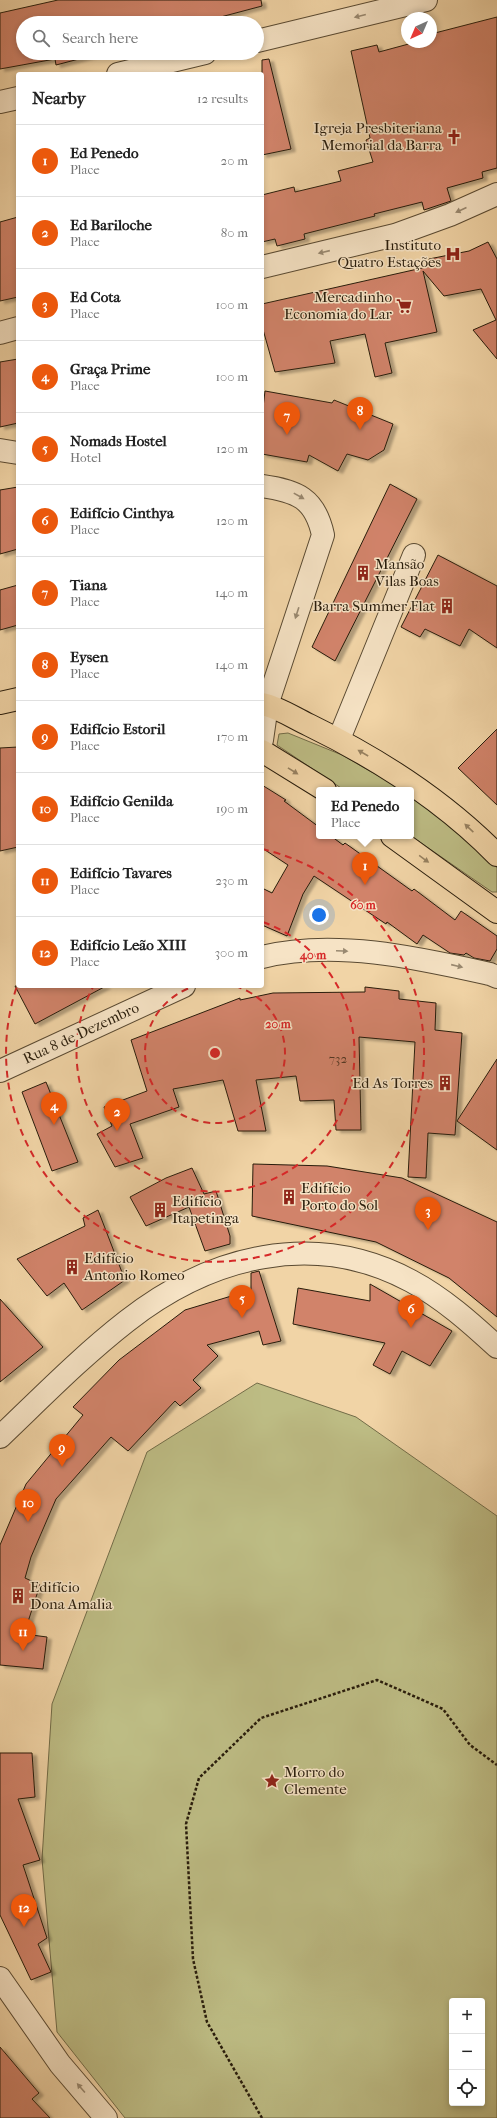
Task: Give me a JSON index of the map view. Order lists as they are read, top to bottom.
{
  "streets": {
    "street": ["Rua 8 de Dezembro"]
  },
  "places": {
    "church": ["Igreja Presbiteriana Memorial da Barra"],
    "hospital": ["Instituto Quatro Estações"],
    "supermarket": ["Mercadinho Economia do Lar"],
    "building": [
      "Mansão Vilas Boas",
      "Barra Summer Flat",
      "Ed As Torres",
      "Edifício Porto do Sol",
      "Edifício Itapetinga",
      "Edifício Antonio Romeo",
      "Edifício Dona Amalia"
    ],
    "place": ["Morro do Clemente"]
  },
  "house_numbers": ["732"],
  "north": "bottom left",
  "page": {
    "search": "Search here",
    "heading": ["Nearby", "12 results"],
    "list": [
      {
        "mark": "1",
        "name": "Ed Penedo",
        "note": "Place",
        "value": "20 m"
      },
      {
        "mark": "2",
        "name": "Ed Bariloche",
        "note": "Place",
        "value": "80 m"
      },
      {
        "mark": "3",
        "name": "Ed Cota",
        "note": "Place",
        "value": "100 m"
      },
      {
        "mark": "4",
        "name": "Graça Prime",
        "note": "Place",
        "value": "100 m"
      },
      {
        "mark": "5",
        "name": "Nomads Hostel",
        "note": "Hotel",
        "value": "120 m"
      },
      {
        "mark": "6",
        "name": "Edifício Cinthya",
        "note": "Place",
        "value": "120 m"
      },
      {
        "mark": "7",
        "name": "Tiana",
        "note": "Place",
        "value": "140 m"
      },
      {
        "mark": "8",
        "name": "Eysen",
        "note": "Place",
        "value": "140 m"
      },
      {
        "mark": "9",
        "name": "Edifício Estoril",
        "note": "Place",
        "value": "170 m"
      },
      {
        "mark": "10",
        "name": "Edifício Genilda",
        "note": "Place",
        "value": "190 m"
      },
      {
        "mark": "11",
        "name": "Edifício Tavares",
        "note": "Place",
        "value": "230 m"
      },
      {
        "mark": "12",
        "name": "Edifício Leão XIII",
        "note": "Place",
        "value": "300 m"
      }
    ],
    "pins": [
      "8",
      "7",
      "1",
      "4",
      "2",
      "3",
      "5",
      "6",
      "9",
      "10",
      "11",
      "12"
    ],
    "popup": ["Ed Penedo", "Place"],
    "map_buttons": ["+", "−"]
  },
  "rings": ["60 m", "40 m", "20 m"]
}
